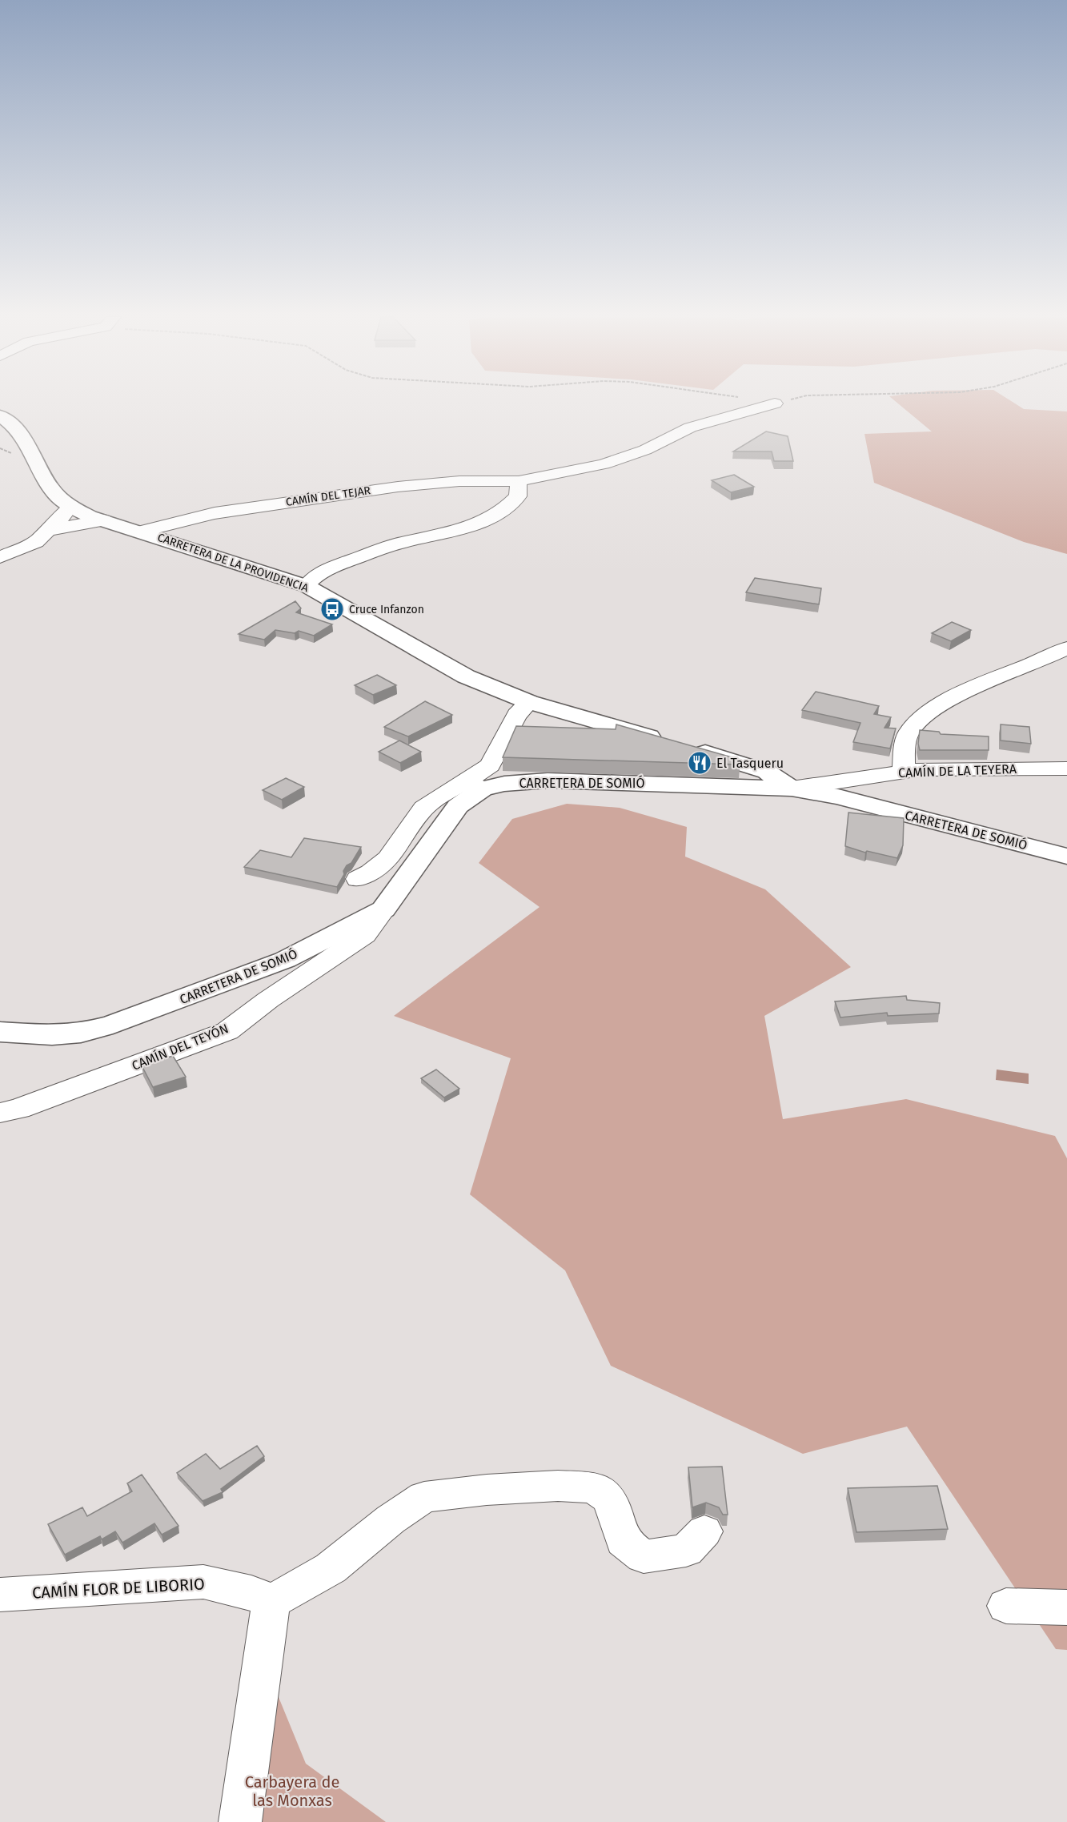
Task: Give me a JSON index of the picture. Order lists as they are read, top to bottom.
{
  "streets": {
    "street": [
      "CAMÍN DEL TEJAR",
      "CARRETERA DE LA PROVIDENCIA",
      "CAMÍN DE LA TEYERA",
      "CARRETERA DE SOMIÓ",
      "CAMÍN DEL TEYÓN",
      "CAMÍN FLOR DE LIBORIO"
    ]
  },
  "crossings": [
    ["CAMÍN DEL TEJAR", "CARRETERA DE LA PROVIDENCIA"],
    ["CARRETERA DE LA PROVIDENCIA", "CAMÍN DE LA TEYERA"],
    ["CARRETERA DE LA PROVIDENCIA", "CARRETERA DE SOMIÓ"],
    ["CAMÍN DE LA TEYERA", "CARRETERA DE SOMIÓ"],
    ["CARRETERA DE SOMIÓ", "CAMÍN DEL TEYÓN"]
  ],
  "parks": ["Carbayera de las Monxas"],
  "places": {
    "bus stop": ["Cruce Infanzon"],
    "restaurant": ["El Tasqueru"]
  }
}
